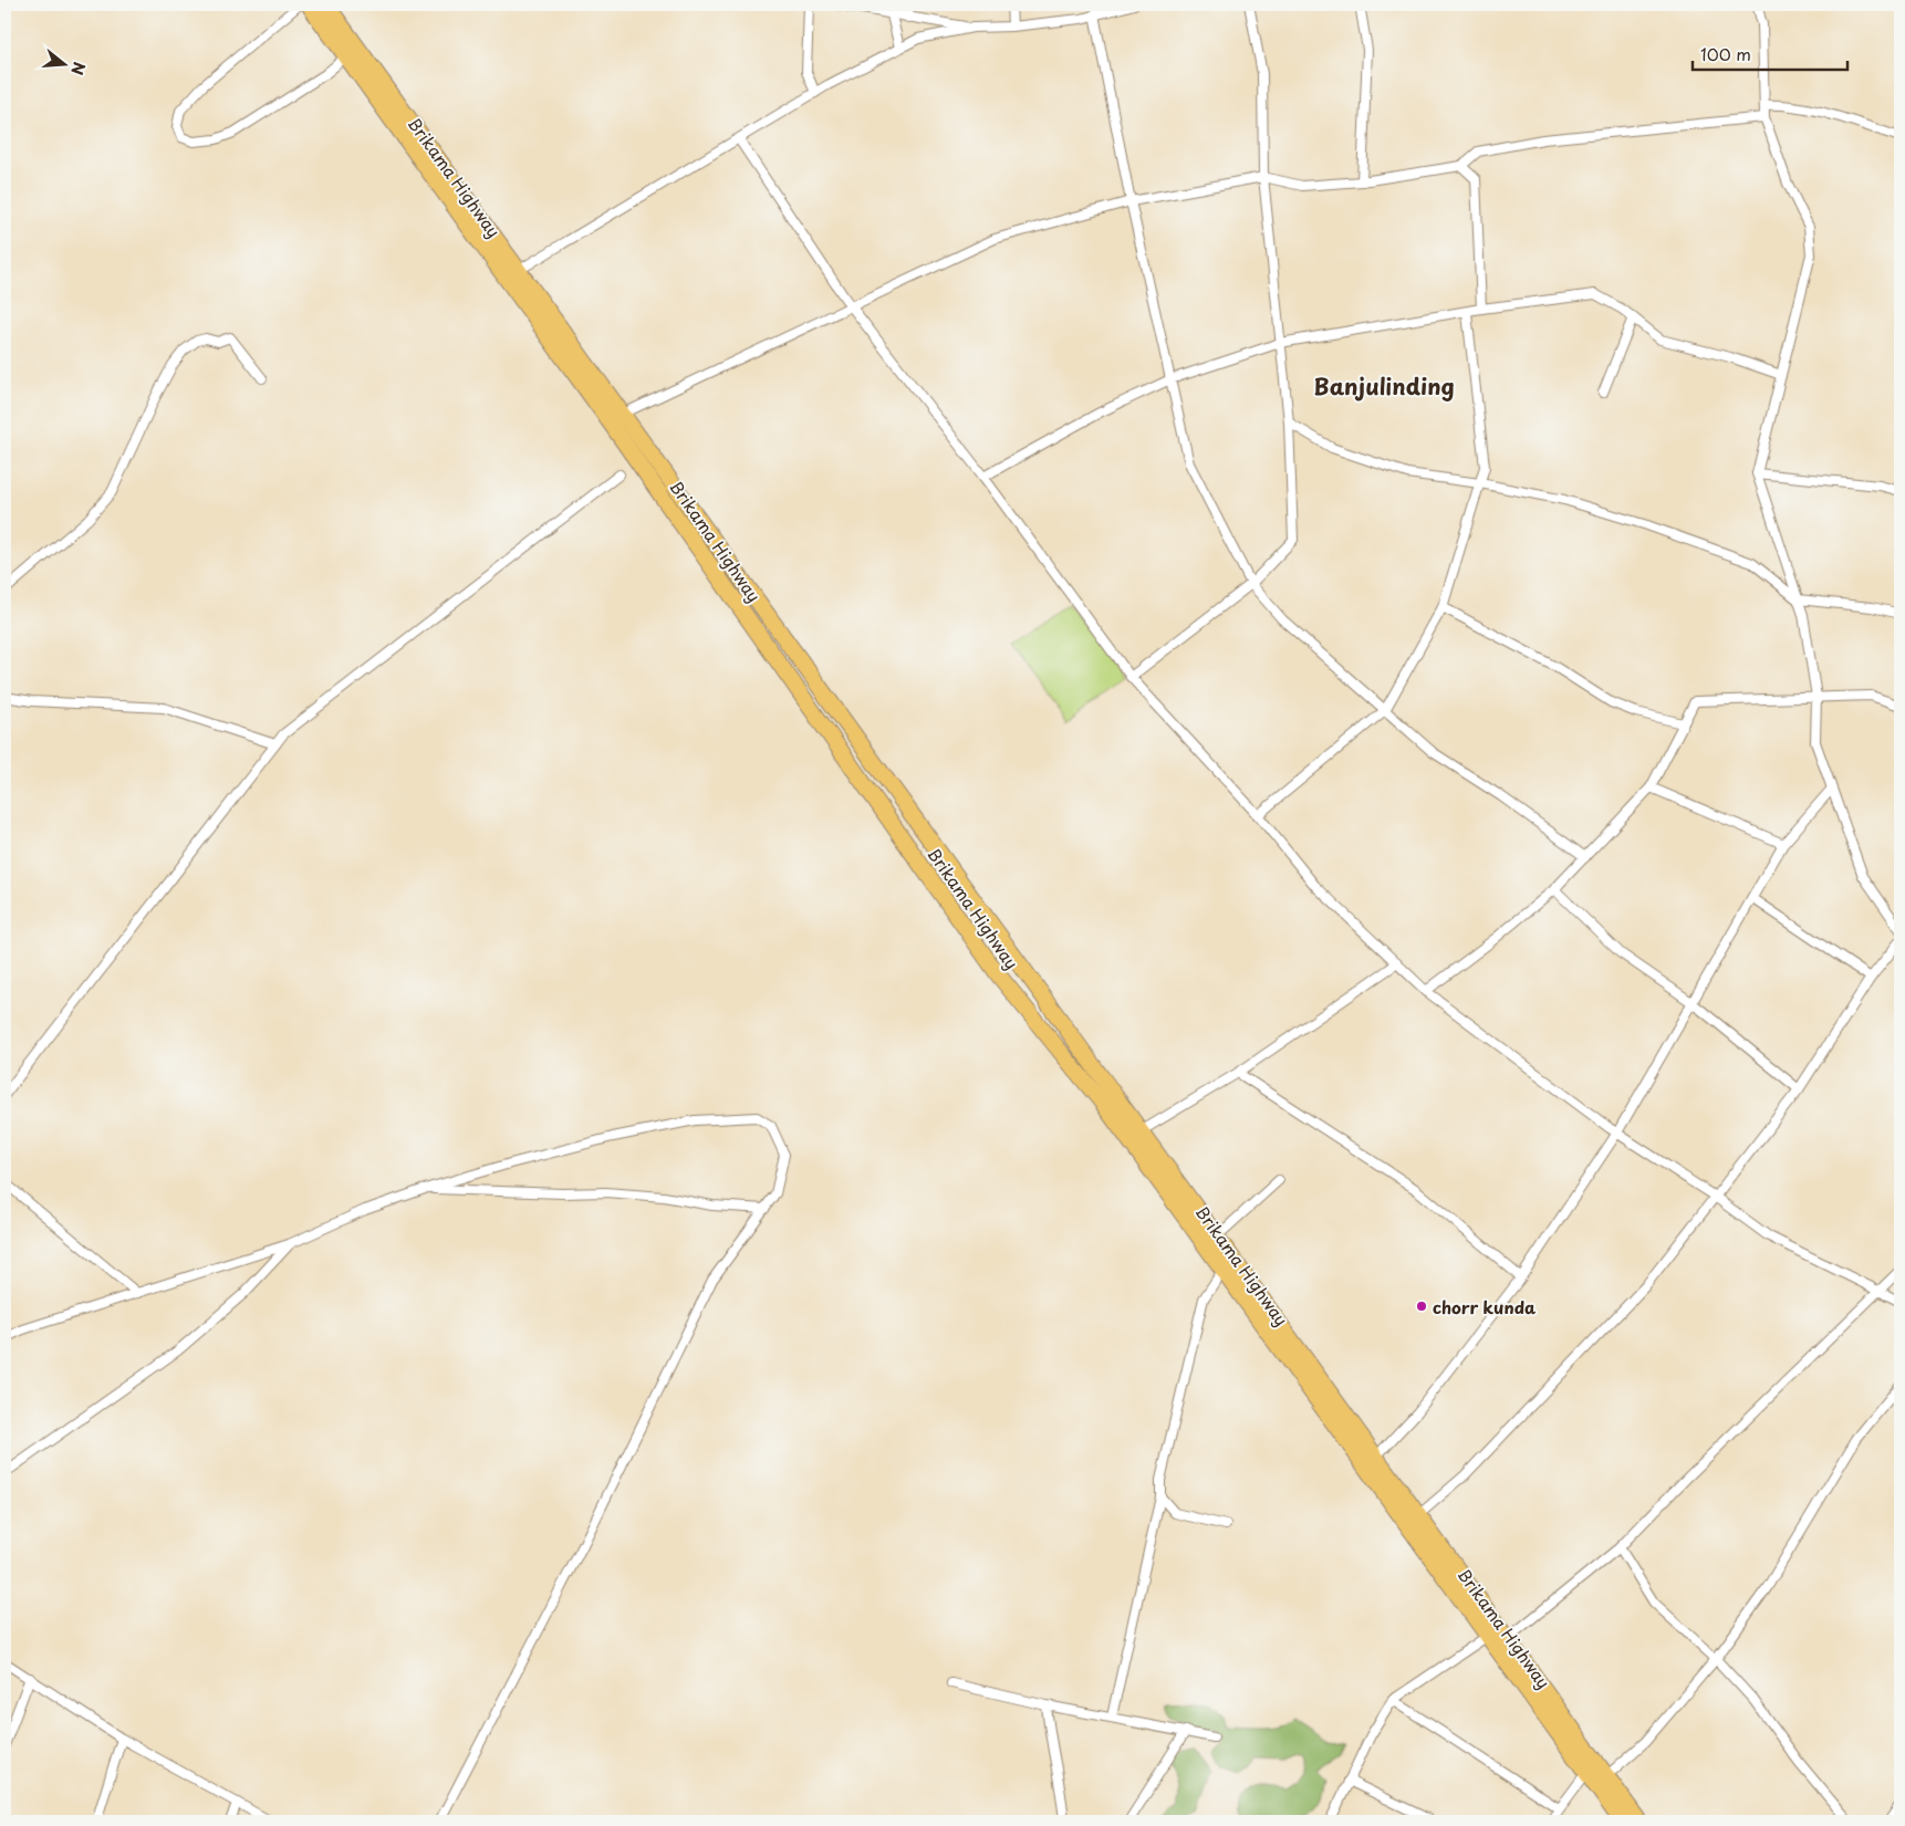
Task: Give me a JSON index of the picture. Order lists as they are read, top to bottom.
{
  "streets": {
    "highway": ["Brikama Highway"]
  },
  "districts": ["Banjulinding"],
  "places": ["chorr kunda"],
  "scale_bar": "100 m",
  "north": "right"
}
